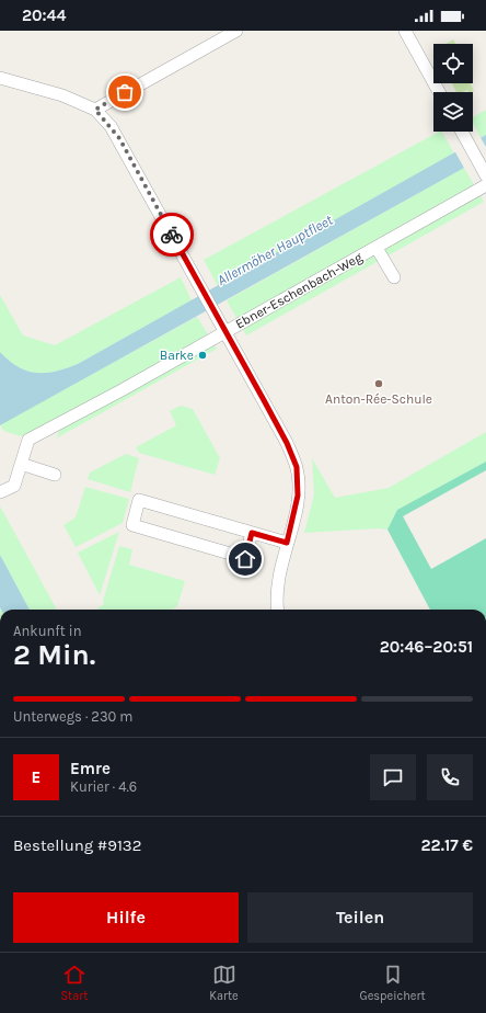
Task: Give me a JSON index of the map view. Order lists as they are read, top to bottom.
{
  "streets": {
    "street": ["Ebner-Eschenbach-Weg"]
  },
  "water": ["Allermöher Hauptfleet"],
  "places": ["Barke", "Anton-Rée-Schule"],
  "page": {
    "status": "20:44",
    "heading": ["2 Min.", "Ankunft in", "20:46–20:51"],
    "panel": [
      "Emre",
      "Kurier · 4.6",
      "Bestellung #9132",
      "22.17 €"
    ],
    "bar": "Unterwegs · 230 m",
    "round": "E",
    "buttons": ["Hilfe", "Teilen"],
    "tabs": ["Start", "Karte", "Gespeichert"]
  }
}
